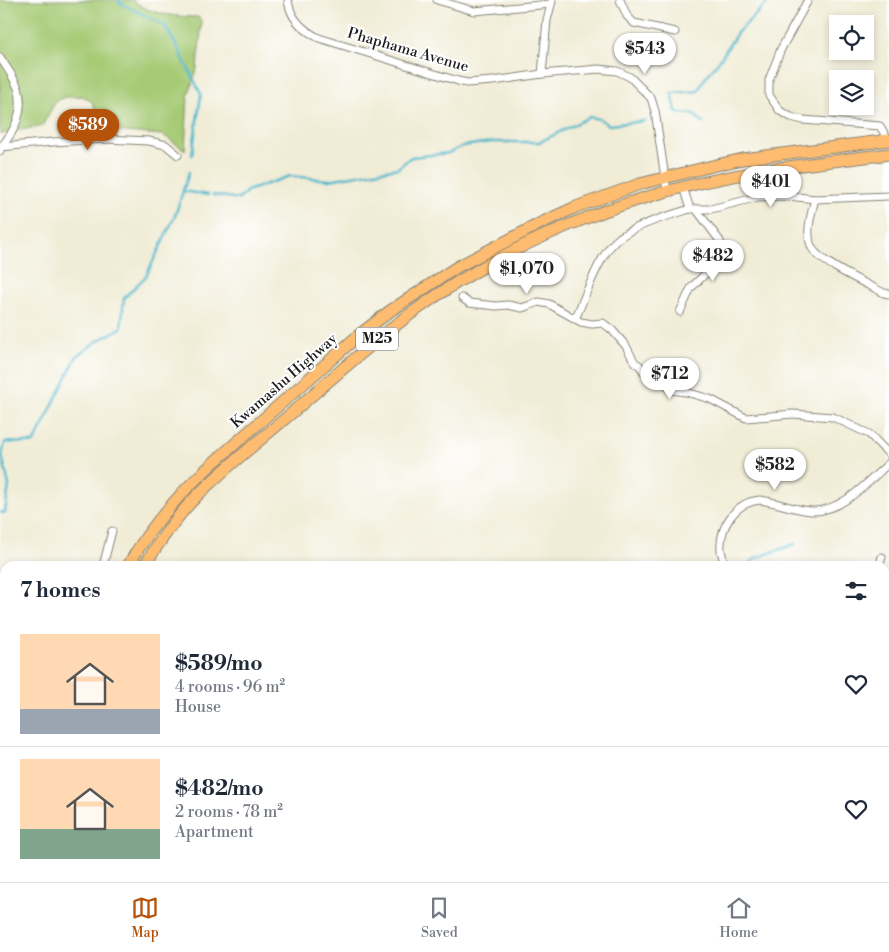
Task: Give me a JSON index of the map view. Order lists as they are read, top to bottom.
{
  "streets": {
    "main road": ["M25", "Kwamashu Highway"],
    "street": ["Phaphama Avenue"]
  },
  "crossings": [
    ["Phaphama Avenue", "Kwamashu Highway"]
  ],
  "page": {
    "price": [
      "$543",
      "$589",
      "$401",
      "$482",
      "$1,070",
      "$712",
      "$582"
    ],
    "heading": "7 homes",
    "list": [
      {
        "name": "$589/mo",
        "note": "4 rooms · 96 m² · House"
      },
      {
        "name": "$482/mo",
        "note": "2 rooms · 78 m² · Apartment"
      }
    ],
    "tabs": ["Map", "Saved", "Home"]
  }
}
